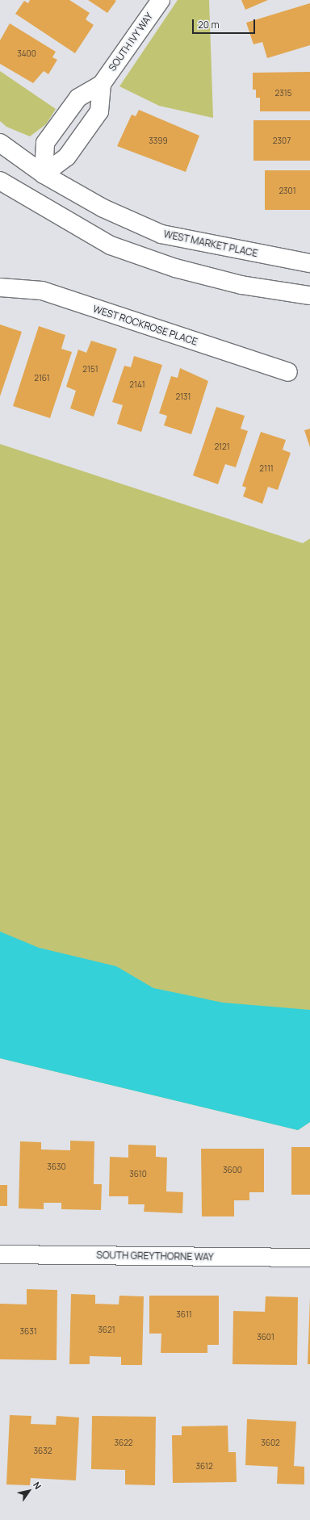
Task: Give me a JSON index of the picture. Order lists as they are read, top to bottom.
{
  "streets": {
    "street": [
      "SOUTH IVY WAY",
      "WEST MARKET PLACE",
      "WEST ROCKROSE PLACE",
      "SOUTH GREYTHORNE WAY"
    ]
  },
  "crossings": [
    ["SOUTH IVY WAY", "WEST MARKET PLACE"]
  ],
  "house_numbers": [
    "3400",
    "2315",
    "3399",
    "2307",
    "2301",
    "2151",
    "2161",
    "2141",
    "2131",
    "2121",
    "2111",
    "3630",
    "3600",
    "3610",
    "3611",
    "3621",
    "3631",
    "3601",
    "3622",
    "3602",
    "3632",
    "3612"
  ],
  "scale_bar": "20 m",
  "north": "top right"
}
